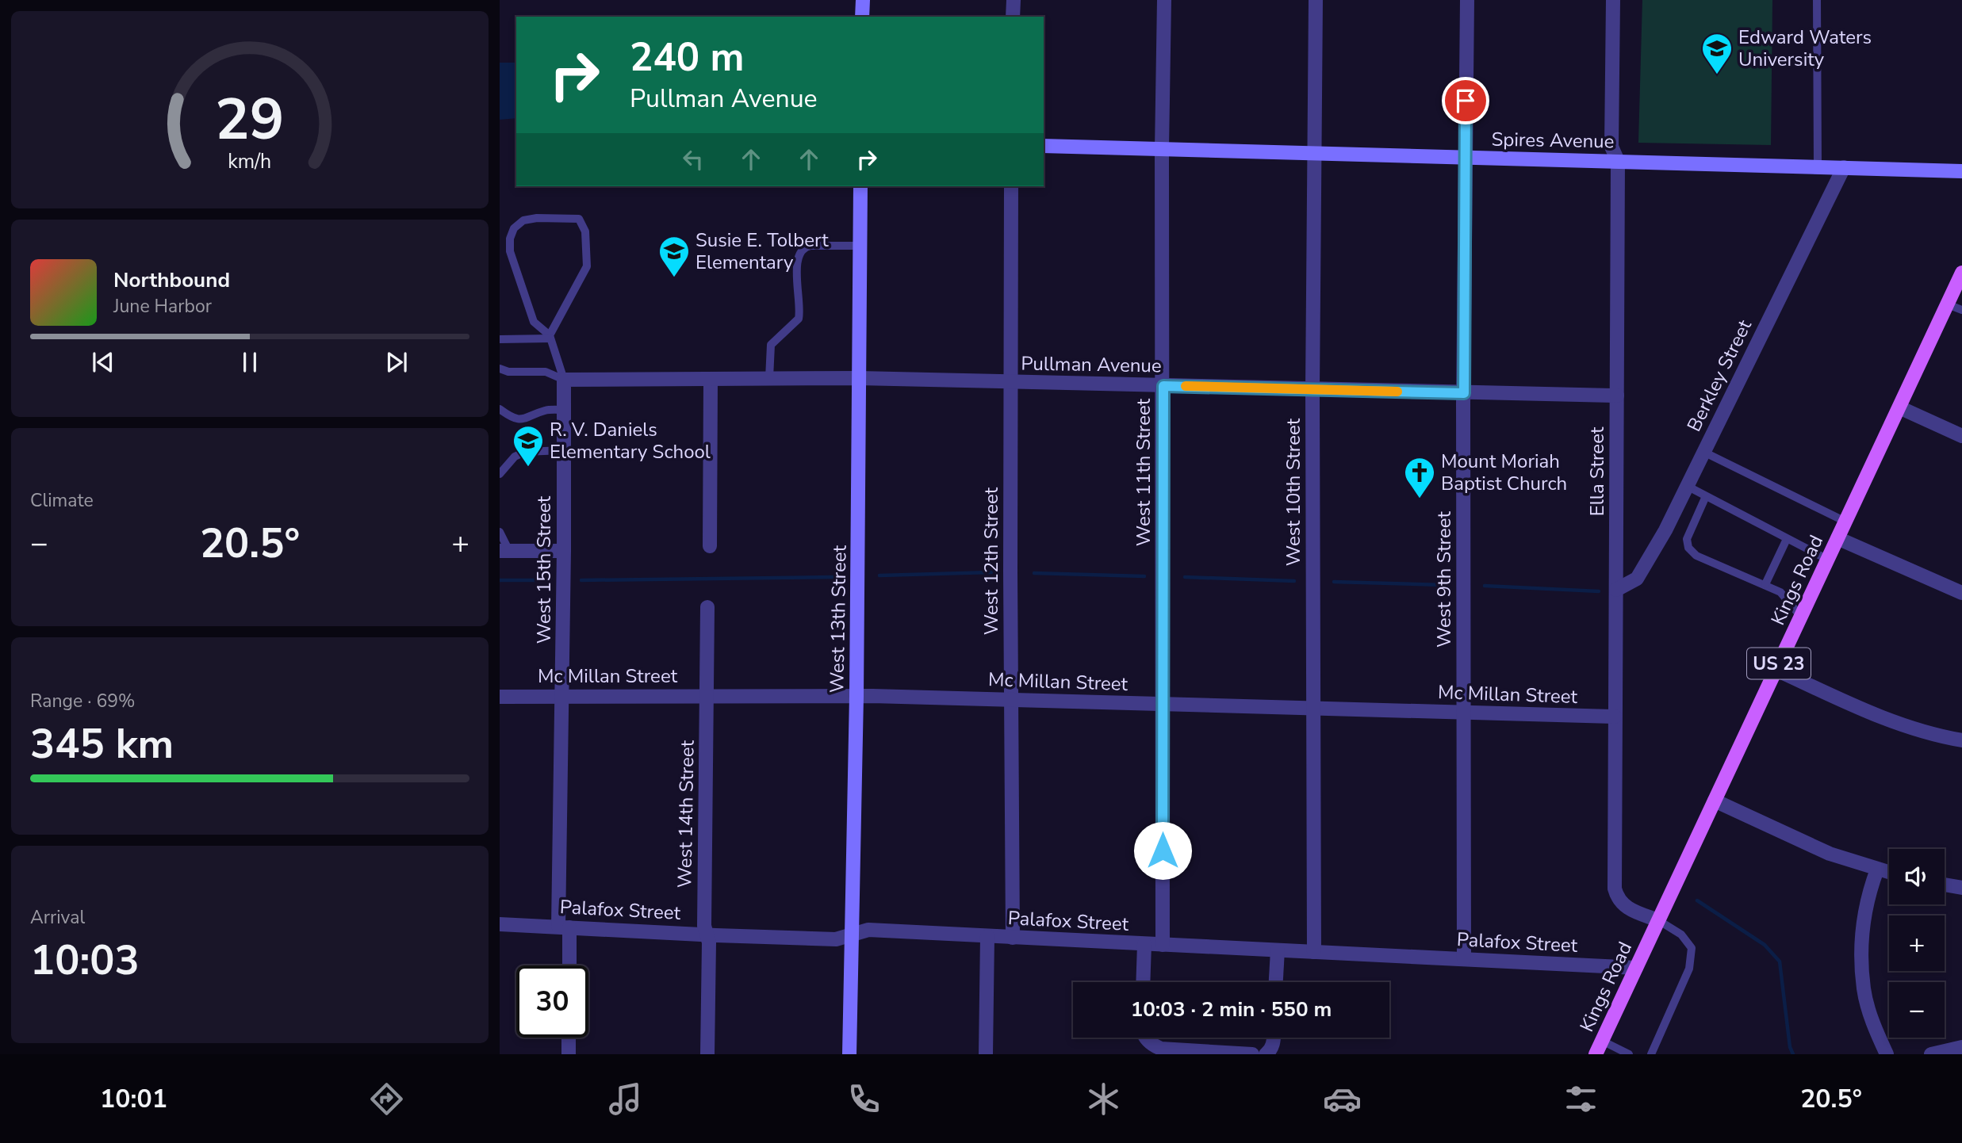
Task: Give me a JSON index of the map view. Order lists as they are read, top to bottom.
{
  "streets": {
    "main road": [
      "Spires Avenue",
      "Kings Road",
      "West 13th Street",
      "US 23"
    ],
    "street": [
      "Pullman Avenue",
      "Berkley Street",
      "Ella Street",
      "West 11th Street",
      "West 10th Street",
      "West 12th Street",
      "West 15th Street",
      "West 9th Street",
      "Mc Millan Street",
      "West 14th Street",
      "Palafox Street"
    ]
  },
  "crossings": [
    ["Spires Avenue", "Berkley Street"],
    ["Spires Avenue", "Ella Street"],
    ["Spires Avenue", "West 11th Street"],
    ["Spires Avenue", "West 10th Street"],
    ["Spires Avenue", "West 9th Street"],
    ["Pullman Avenue", "Ella Street"],
    ["Pullman Avenue", "West 11th Street"],
    ["Pullman Avenue", "West 10th Street"],
    ["Pullman Avenue", "West 12th Street"],
    ["Pullman Avenue", "West 15th Street"],
    ["Pullman Avenue", "West 9th Street"],
    ["Pullman Avenue", "West 13th Street"],
    ["Berkley Street", "Ella Street"],
    ["Ella Street", "Kings Road"],
    ["Ella Street", "Mc Millan Street"],
    ["West 11th Street", "Mc Millan Street"],
    ["West 11th Street", "Palafox Street"],
    ["West 10th Street", "Mc Millan Street"],
    ["West 10th Street", "Palafox Street"],
    ["West 12th Street", "Mc Millan Street"],
    ["West 12th Street", "Palafox Street"],
    ["West 15th Street", "Mc Millan Street"],
    ["West 15th Street", "Palafox Street"],
    ["West 9th Street", "Mc Millan Street"],
    ["West 9th Street", "Palafox Street"],
    ["Kings Road", "Palafox Street"],
    ["West 13th Street", "Mc Millan Street"],
    ["West 13th Street", "Palafox Street"],
    ["Mc Millan Street", "West 14th Street"],
    ["West 14th Street", "Palafox Street"]
  ],
  "places": {
    "school or university": ["Edward Waters University", "Susie E. Tolbert Elementary", "R. V. Daniels Elementary School"],
    "church": ["Mount Moriah Baptist Church"]
  },
  "page": {
    "turn": ["240 m", "Pullman Avenue"],
    "song": ["Northbound", "June Harbor"],
    "tile": [
      "Climate",
      ["Range · 69%", "345 km"],
      ["Arrival", "10:03"]
    ],
    "heat": ["−", "20.5°", "+"],
    "map_buttons": ["+", "−"],
    "limit": "30",
    "trip": "10:03 · 2 min · 550 m",
    "tabs": ["10:01", "20.5°"],
    "gauge": ["29", "km/h"]
  }
}
